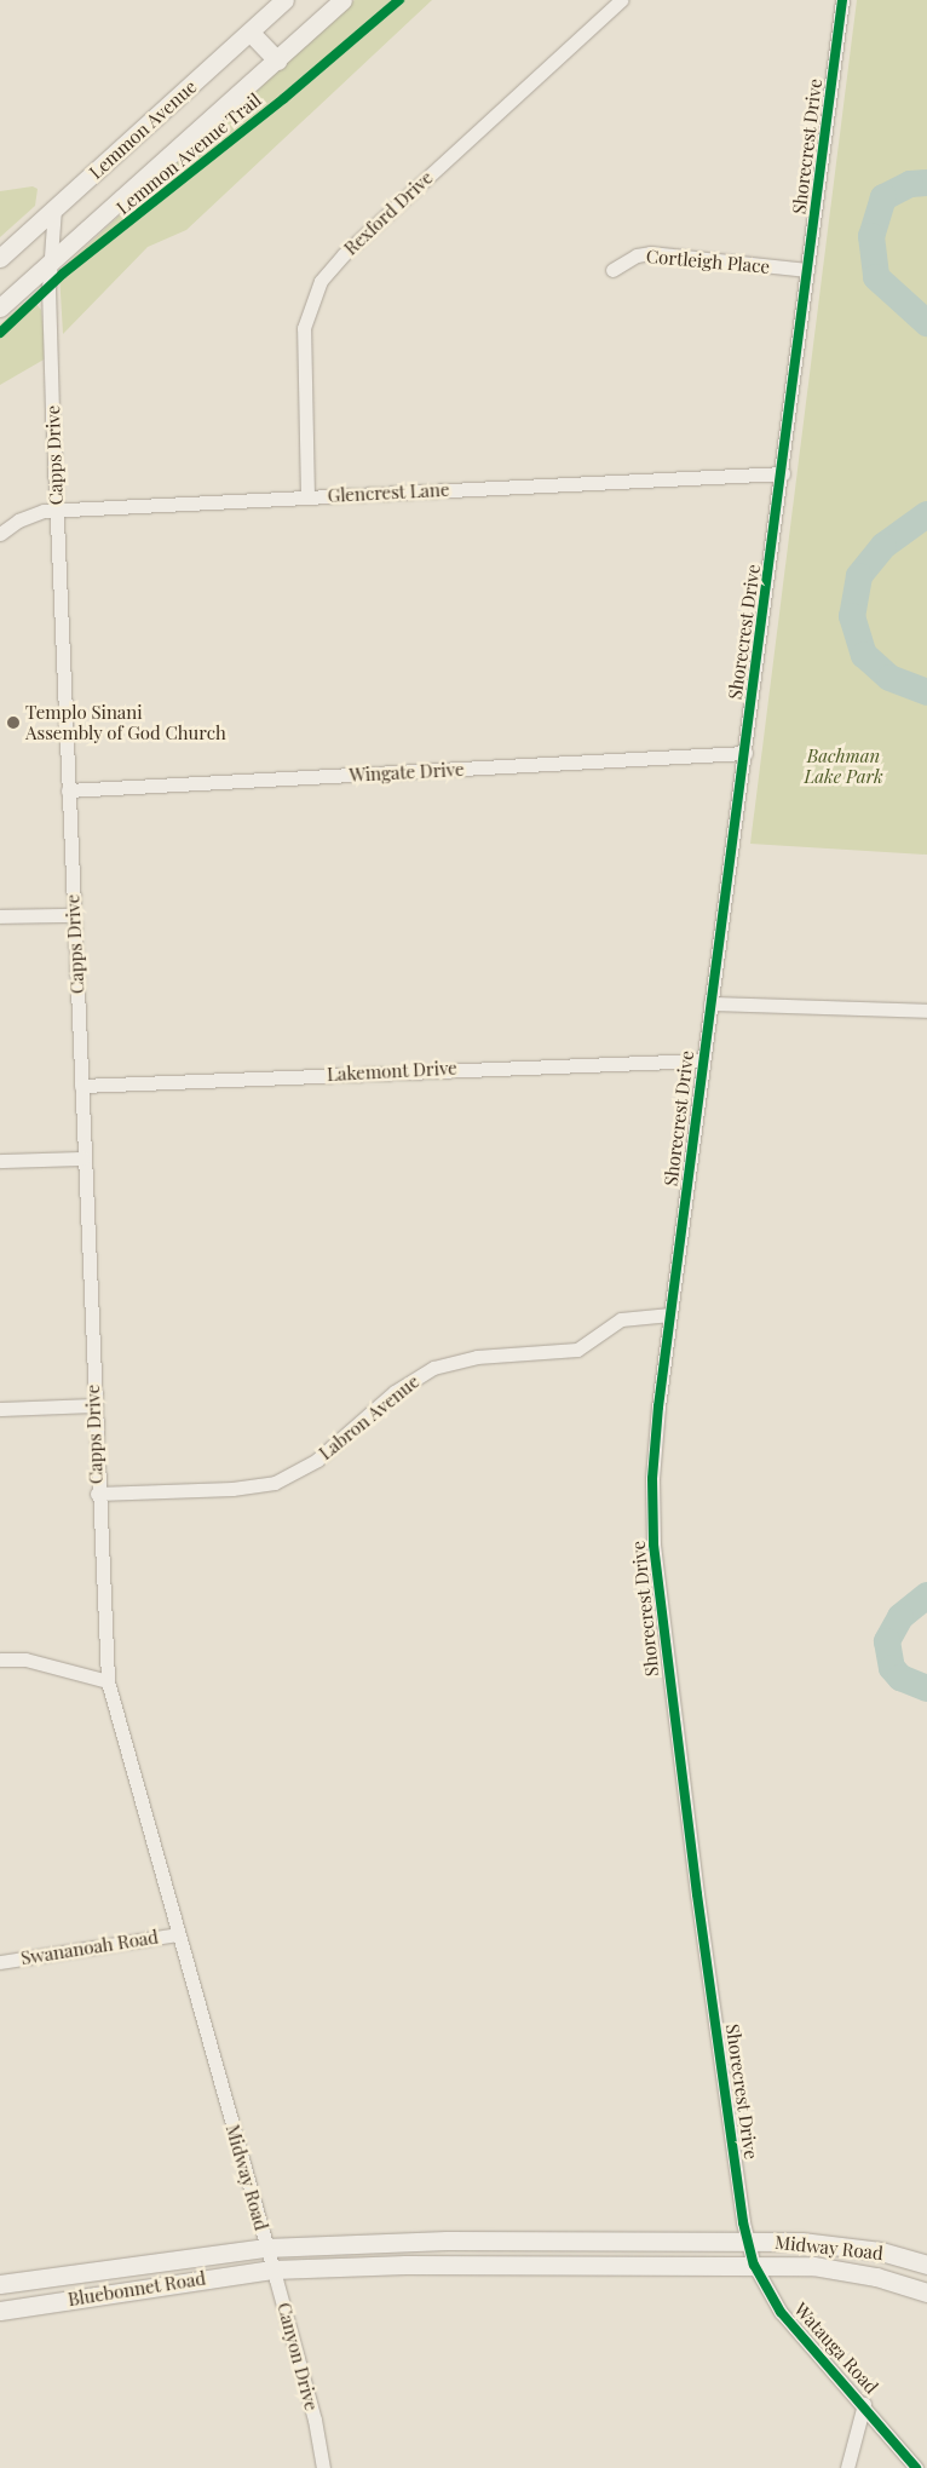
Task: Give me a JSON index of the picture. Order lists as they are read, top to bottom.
{
  "streets": {
    "main road": ["Lemmon Avenue", "Midway Road", "Bluebonnet Road"],
    "street": [
      "Shorecrest Drive",
      "Rexford Drive",
      "Cortleigh Place",
      "Capps Drive",
      "Glencrest Lane",
      "Wingate Drive",
      "Lakemont Drive",
      "Labron Avenue",
      "Swananoah Road",
      "Watauga Road",
      "Canyon Drive"
    ],
    "cycle path": ["Lemmon Avenue Trail"]
  },
  "crossings": [
    ["Lemmon Avenue", "Capps Drive"],
    ["Shorecrest Drive", "Cortleigh Place"],
    ["Shorecrest Drive", "Glencrest Lane"],
    ["Shorecrest Drive", "Wingate Drive"],
    ["Shorecrest Drive", "Lakemont Drive"],
    ["Shorecrest Drive", "Labron Avenue"],
    ["Shorecrest Drive", "Midway Road"],
    ["Shorecrest Drive", "Watauga Road"],
    ["Rexford Drive", "Glencrest Lane"],
    ["Capps Drive", "Glencrest Lane"],
    ["Capps Drive", "Wingate Drive"],
    ["Capps Drive", "Lakemont Drive"],
    ["Capps Drive", "Labron Avenue"],
    ["Capps Drive", "Midway Road"],
    ["Swananoah Road", "Midway Road"],
    ["Midway Road", "Bluebonnet Road"],
    ["Midway Road", "Watauga Road"],
    ["Midway Road", "Canyon Drive"],
    ["Bluebonnet Road", "Canyon Drive"]
  ],
  "parks": ["Bachman Lake Park"],
  "places": ["Templo Sinani Assembly of God Church"]
}
